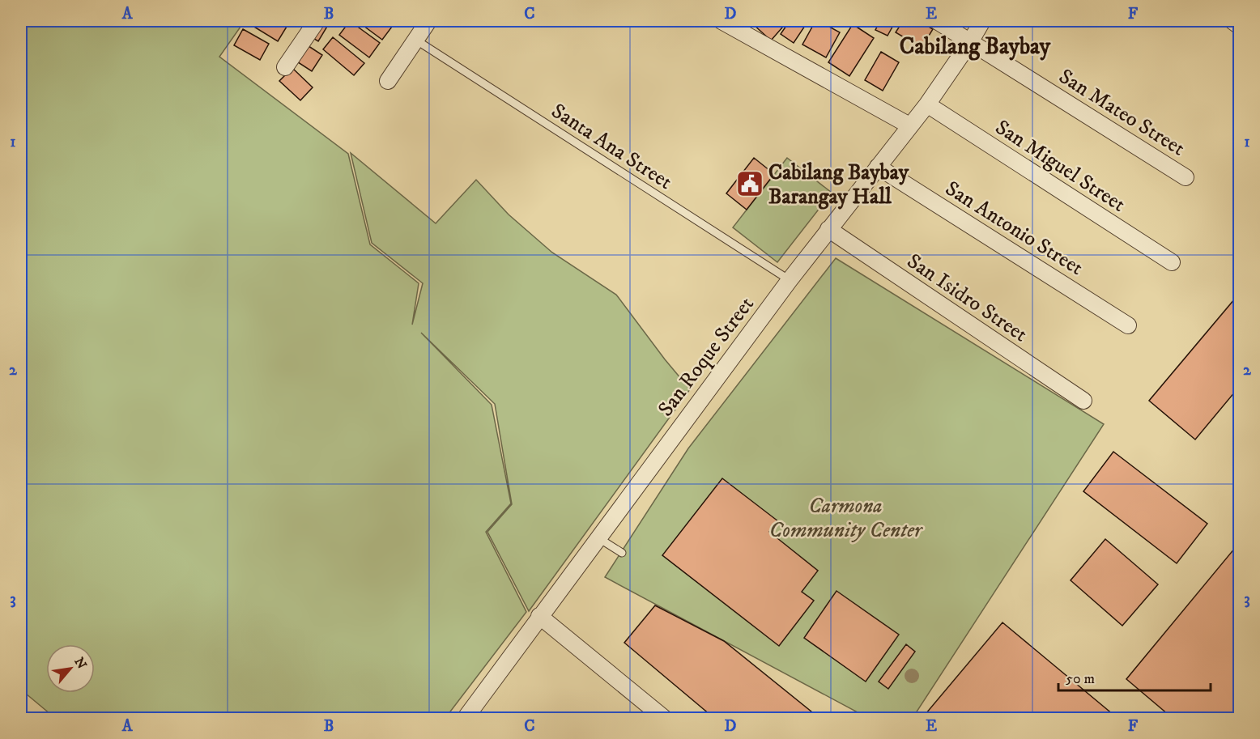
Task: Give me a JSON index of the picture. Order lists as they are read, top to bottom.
{
  "streets": {
    "street": [
      "San Mateo Street",
      "San Miguel Street",
      "San Antonio Street",
      "San Isidro Street",
      "San Roque Street"
    ],
    "lane": ["Santa Ana Street"]
  },
  "crossings": [
    ["San Mateo Street", "San Roque Street"],
    ["Santa Ana Street", "San Roque Street"],
    ["San Miguel Street", "San Roque Street"],
    ["San Antonio Street", "San Roque Street"],
    ["San Isidro Street", "San Roque Street"]
  ],
  "districts": ["Cabilang Baybay"],
  "parks": ["Carmona Community Center"],
  "places": {
    "public building": ["Cabilang Baybay Barangay Hall"]
  },
  "scale_bar": "50 m",
  "north": "top right",
  "grid": {
    "columns": [
      "A",
      "B",
      "C",
      "D",
      "E",
      "F"
    ],
    "rows": ["1", "2", "3"]
  }
}
